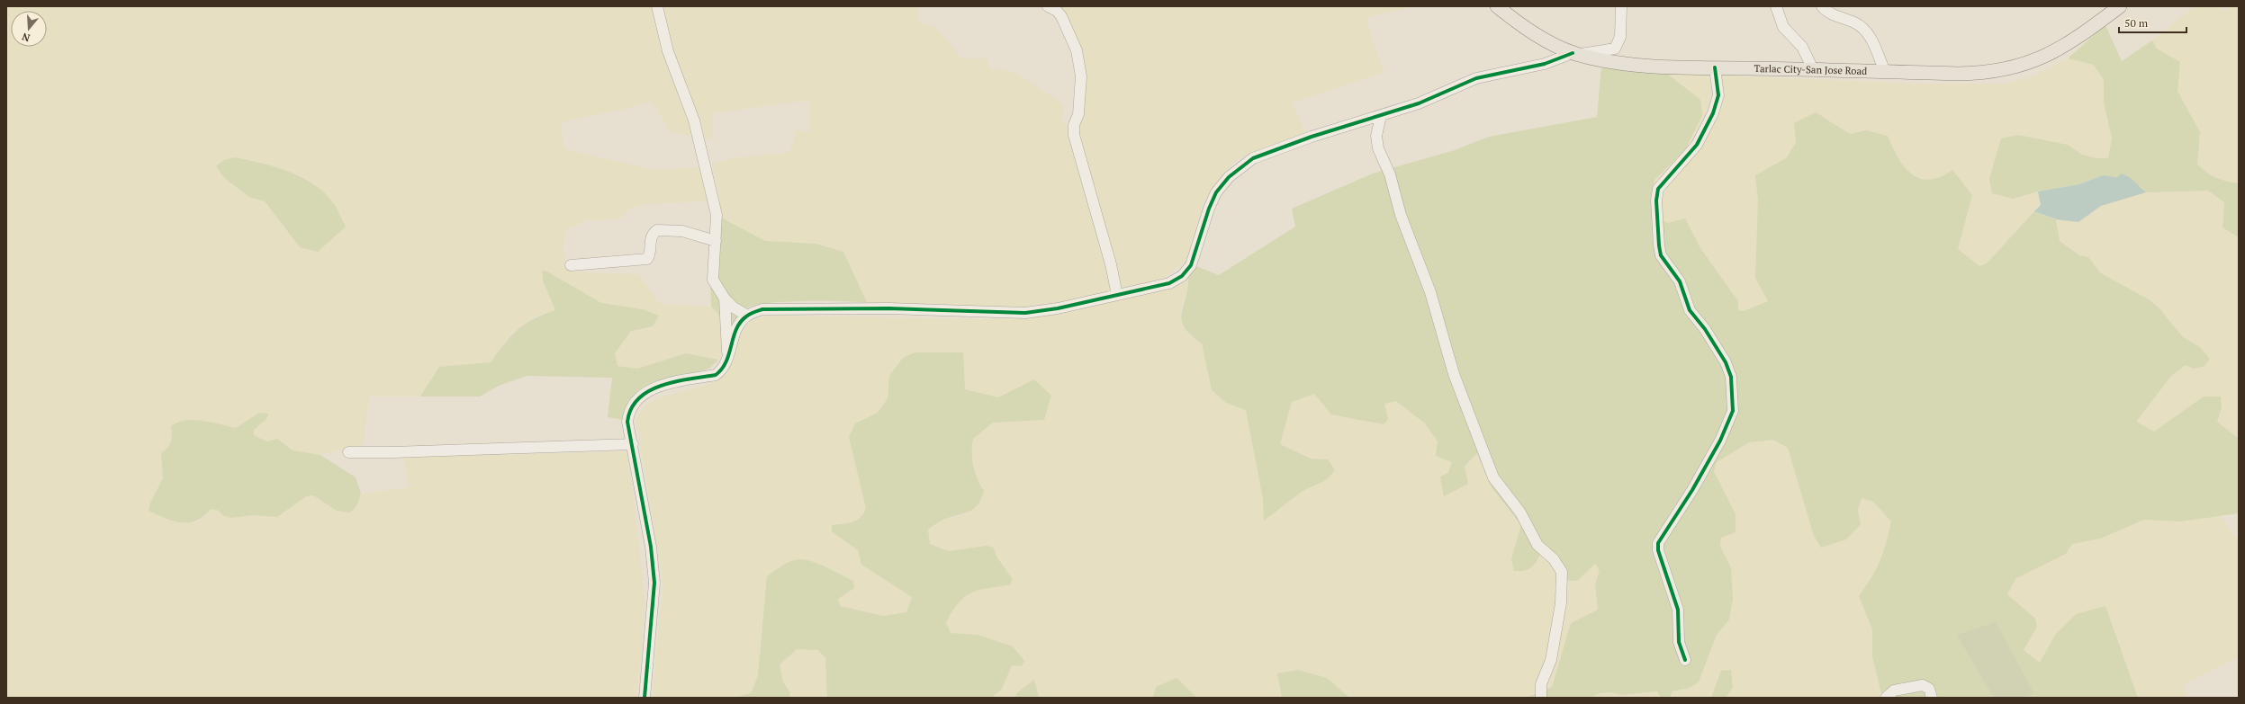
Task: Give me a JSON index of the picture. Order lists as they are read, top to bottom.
{
  "streets": {
    "main road": ["Tarlac City-San Jose Road"]
  },
  "scale_bar": "50 m",
  "north": "bottom"
}
